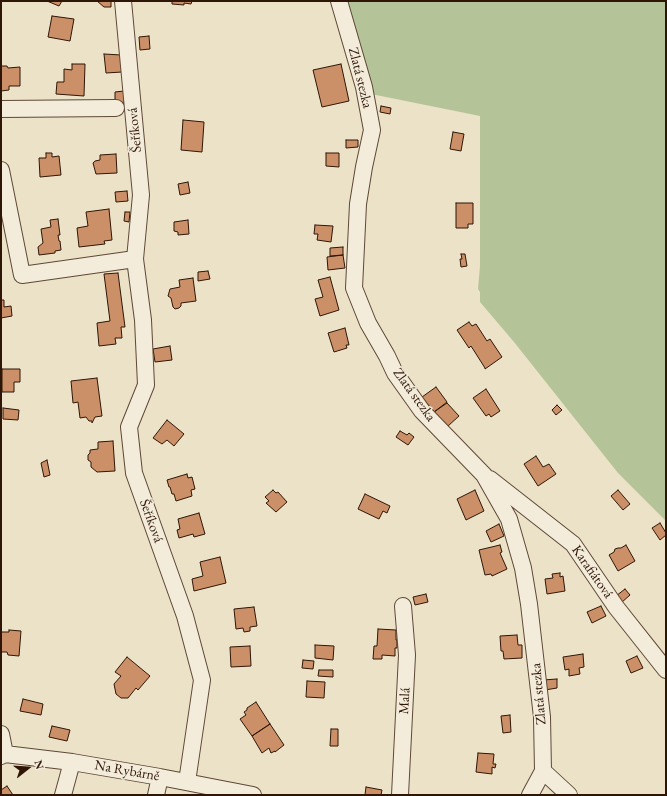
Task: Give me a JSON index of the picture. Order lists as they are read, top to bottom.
{
  "streets": {
    "street": [
      "Zlatá stezka",
      "Šeříková",
      "Karafiátová",
      "Malá",
      "Na Rybárně"
    ]
  },
  "crossings": [
    ["Zlatá stezka", "Karafiátová"],
    ["Šeříková", "Na Rybárně"]
  ],
  "north": "right"
}
